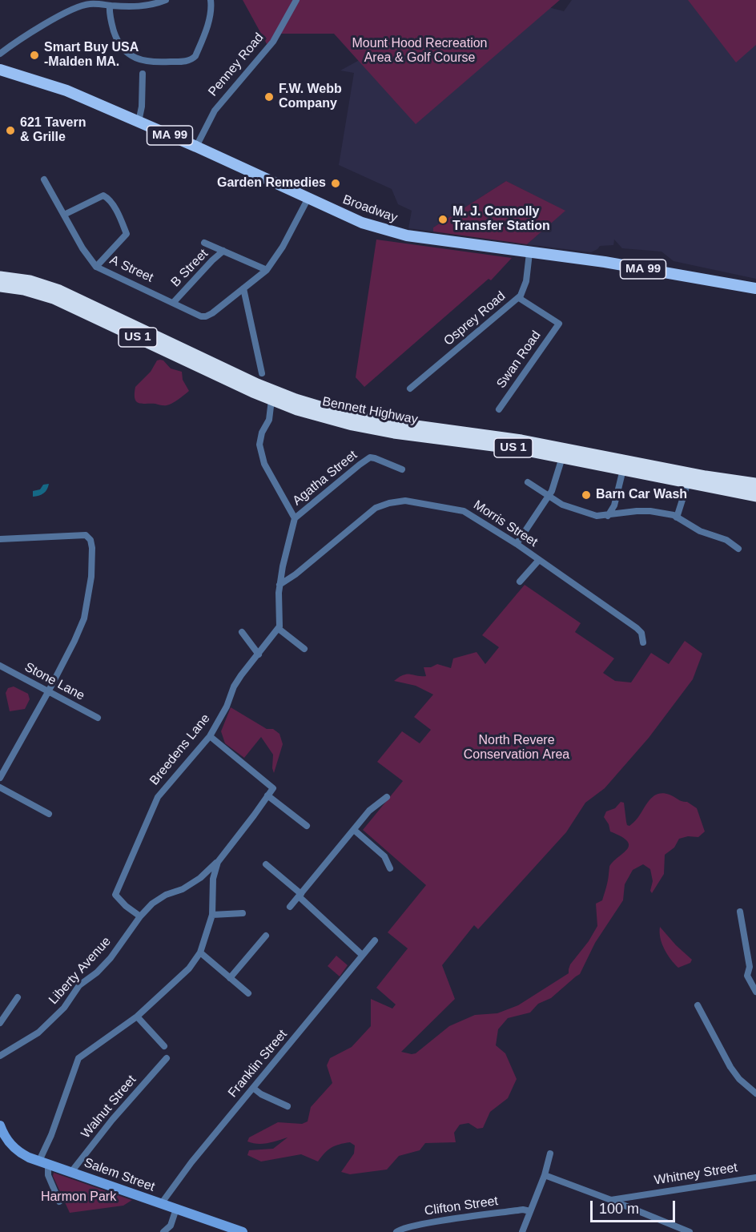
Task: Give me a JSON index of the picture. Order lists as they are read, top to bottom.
{
  "streets": {
    "highway": ["US 1", "Bennett Highway"],
    "main road": ["MA 99", "Broadway", "Salem Street"],
    "street": [
      "Penney Road",
      "B Street",
      "A Street",
      "Osprey Road",
      "Swan Road",
      "Agatha Street",
      "Morris Street",
      "Stone Lane",
      "Breedens Lane",
      "Liberty Avenue",
      "Franklin Street",
      "Walnut Street",
      "Whitney Street",
      "Clifton Street"
    ]
  },
  "crossings": [
    ["Penney Road", "Broadway"],
    ["Broadway", "Osprey Road"],
    ["B Street", "A Street"],
    ["Osprey Road", "Swan Road"],
    ["Breedens Lane", "Liberty Avenue"],
    ["Franklin Street", "Salem Street"],
    ["Walnut Street", "Salem Street"]
  ],
  "parks": ["Mount Hood Recreation Area & Golf Course", "North Revere Conservation Area", "Harmon Park"],
  "places": [
    "Smart Buy USA -Malden MA.",
    "F.W. Webb Company",
    "621 Tavern & Grille",
    "Garden Remedies",
    "M. J. Connolly Transfer Station",
    "Barn Car Wash"
  ],
  "scale_bar": "100 m"
}
